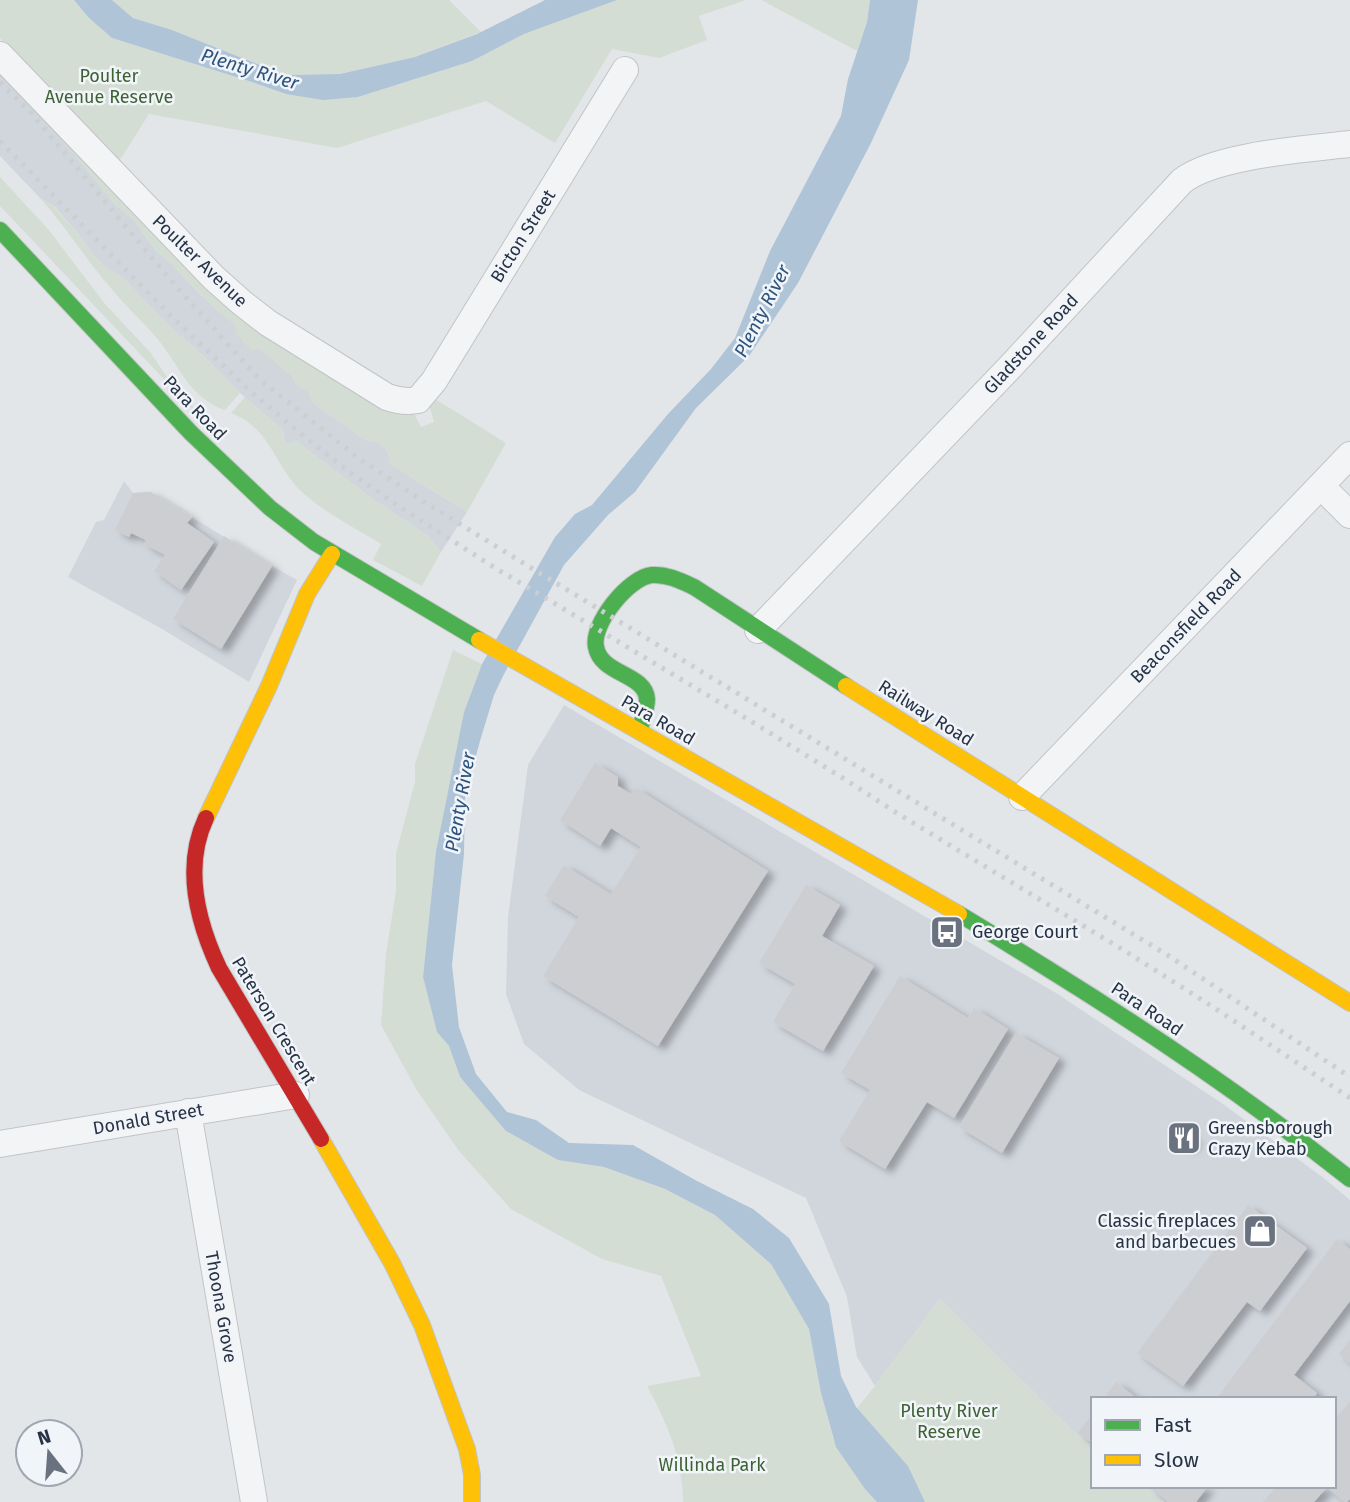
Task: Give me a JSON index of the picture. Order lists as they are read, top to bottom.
{
  "streets": {
    "street": [
      "Bicton Street",
      "Poulter Avenue",
      "Gladstone Road",
      "Para Road",
      "Beaconsfield Road",
      "Railway Road",
      "Paterson Crescent",
      "Donald Street",
      "Thoona Grove"
    ]
  },
  "crossings": [
    ["Bicton Street", "Poulter Avenue"],
    ["Gladstone Road", "Railway Road"],
    ["Para Road", "Railway Road"],
    ["Para Road", "Paterson Crescent"],
    ["Beaconsfield Road", "Railway Road"],
    ["Paterson Crescent", "Donald Street"],
    ["Donald Street", "Thoona Grove"]
  ],
  "water": ["Plenty River"],
  "parks": ["Poulter Avenue Reserve", "Plenty River Reserve", "Willinda Park"],
  "places": {
    "bus stop": ["George Court"],
    "restaurant": ["Greensborough Crazy Kebab"],
    "shop": ["Classic fireplaces and barbecues"]
  },
  "legend": ["Fast", "Slow"],
  "north": "top"
}
